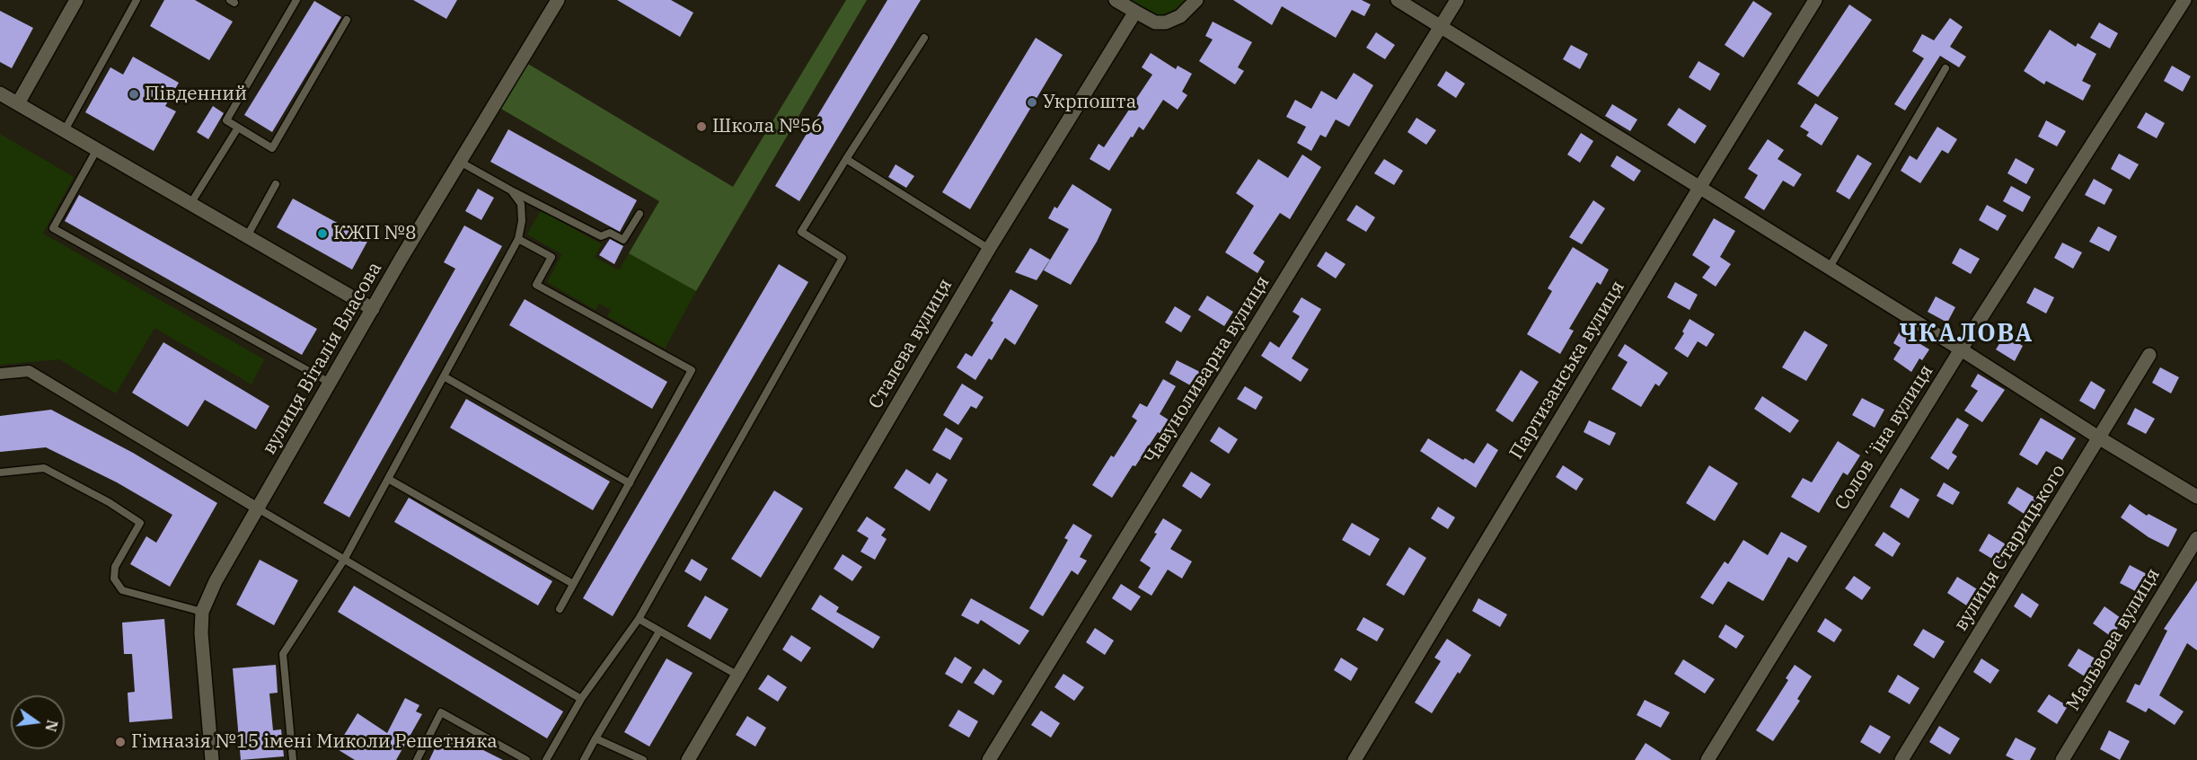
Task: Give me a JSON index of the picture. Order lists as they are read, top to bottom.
{
  "streets": {
    "street": [
      "Сталева вулиця",
      "вулиця Віталія Власова",
      "Чавуноливарна вулиця",
      "Партизанська вулиця",
      "Соловʼїна вулиця",
      "вулиця Старицького",
      "Мальвова вулиця"
    ]
  },
  "districts": ["ЧКАЛОВА"],
  "places": [
    "Південний",
    "Укрпошта",
    "Школа №56",
    "КЖП №8",
    "Гімназія №15 імені Миколи Решетняка"
  ],
  "north": "right"
}
